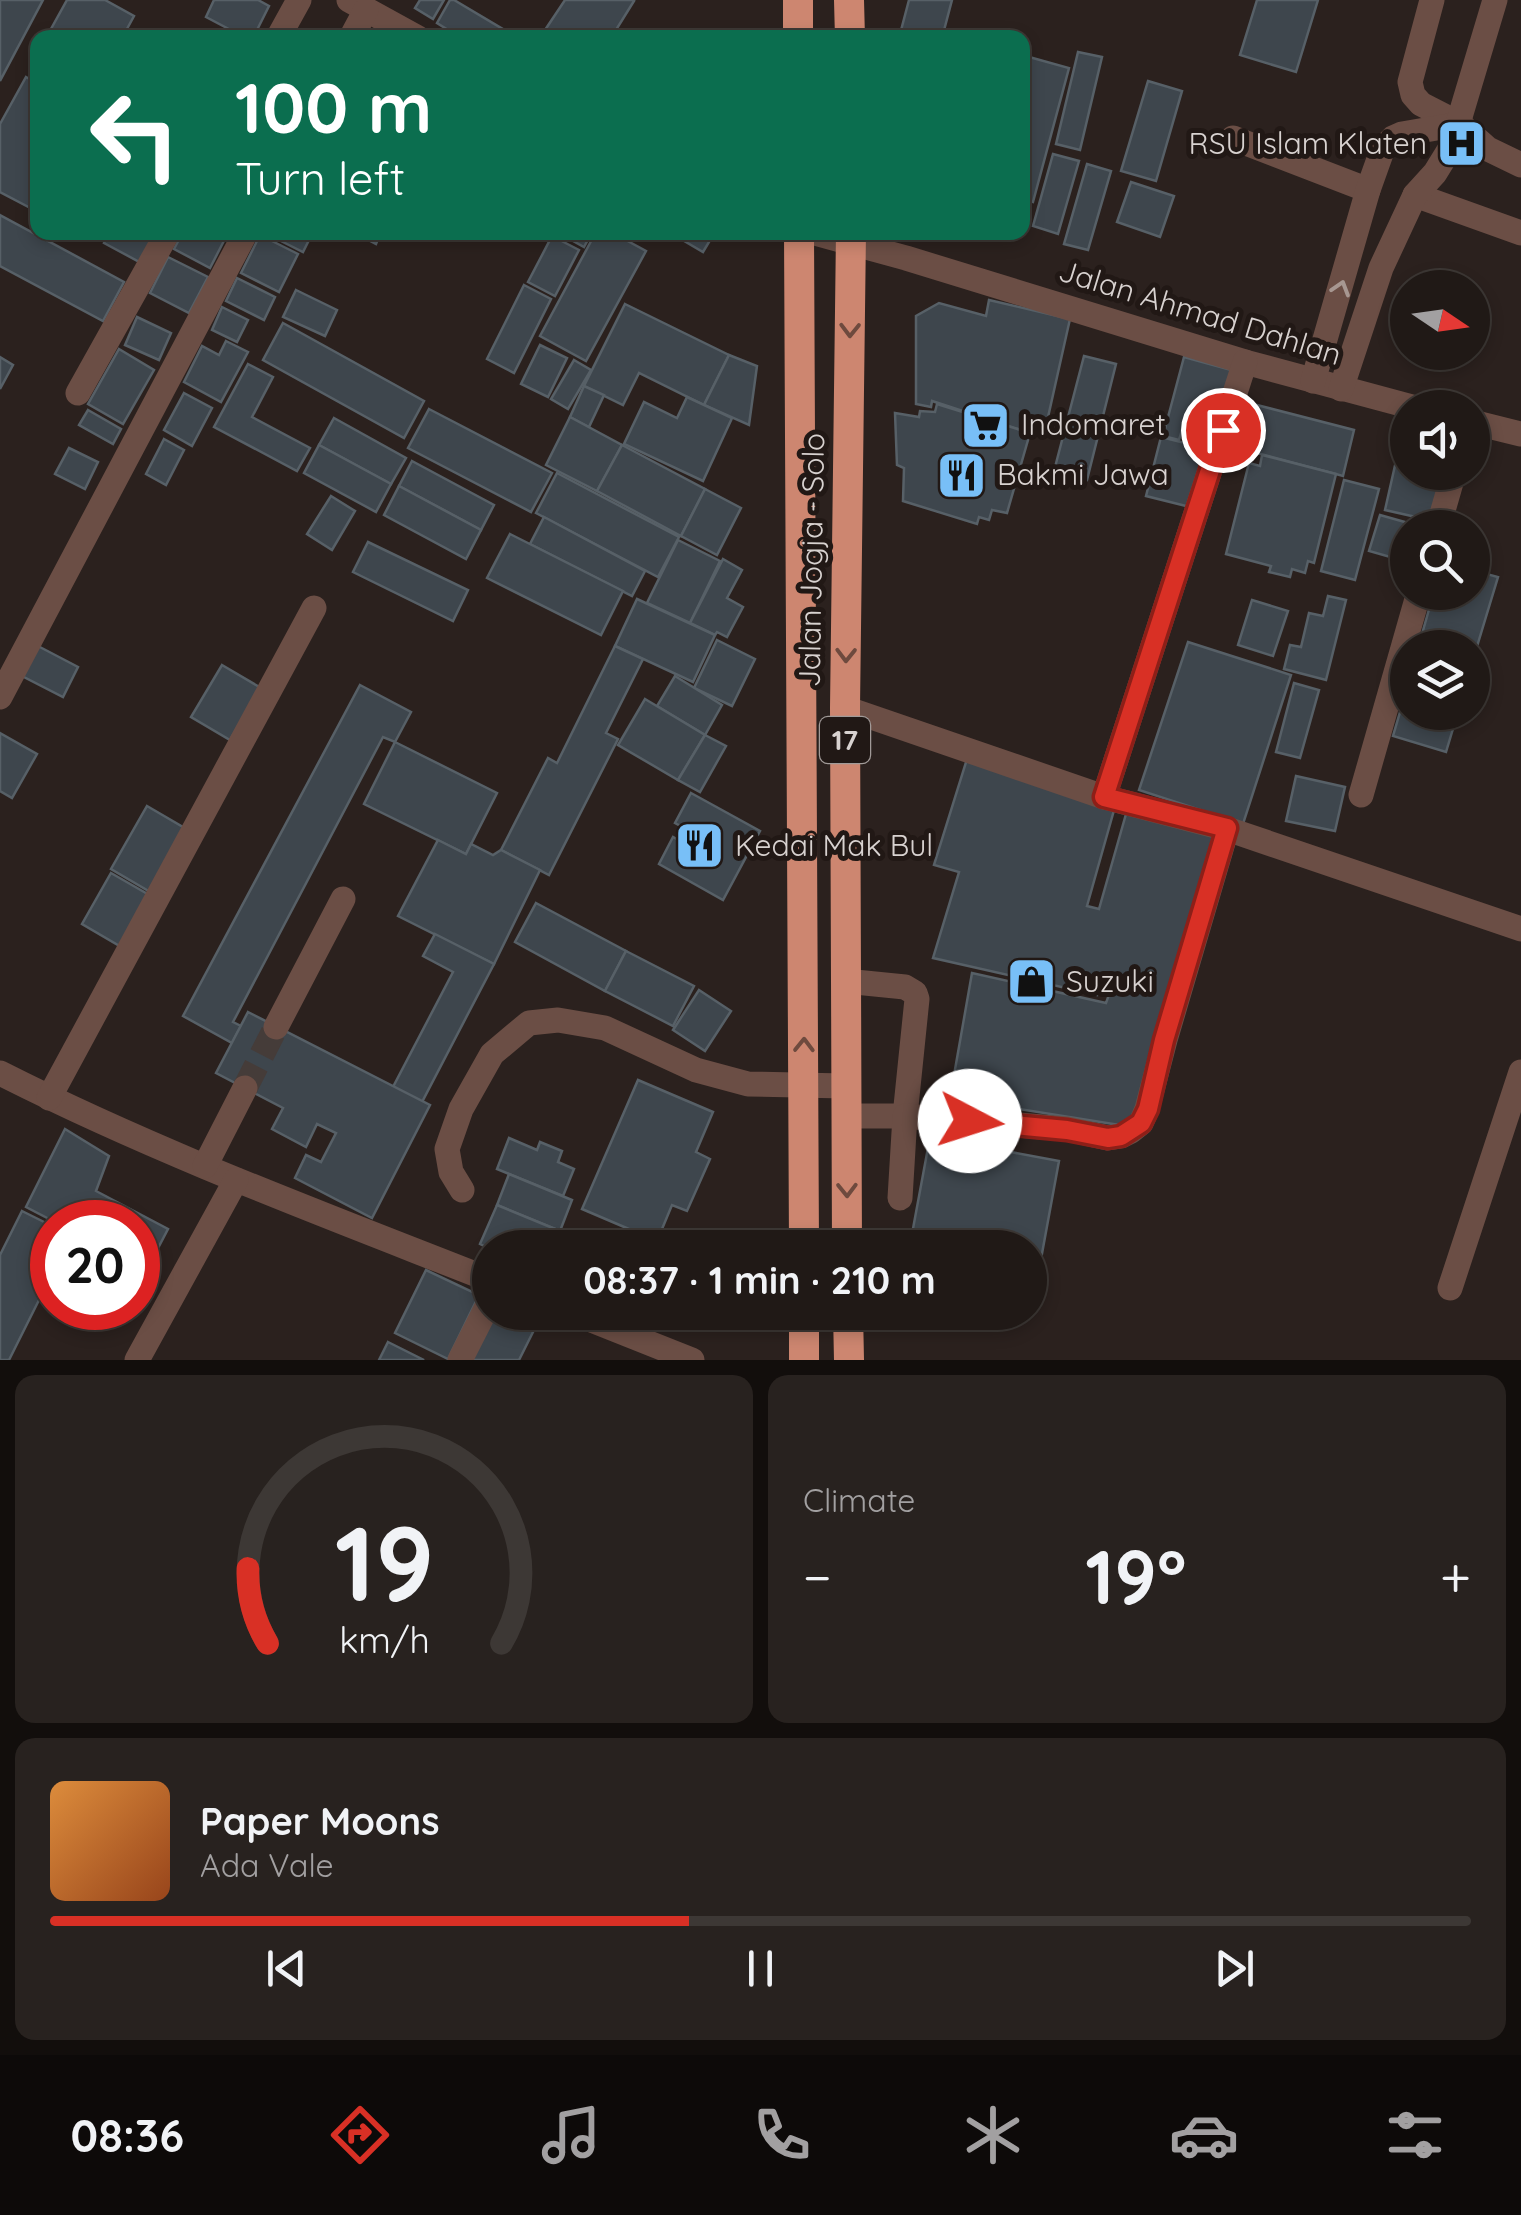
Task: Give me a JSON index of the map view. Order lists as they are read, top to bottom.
{
  "streets": {
    "highway": ["Jalan Jogja - Solo", "17"],
    "street": ["Jalan Ahmad Dahlan"]
  },
  "places": {
    "hospital": ["RSU Islam Klaten"],
    "supermarket": ["Indomaret"],
    "restaurant": ["Bakmi Jawa", "Kedai Mak Bul"],
    "shop": ["Suzuki"]
  },
  "north": "right",
  "page": {
    "turn": ["100 m", "Turn left"],
    "limit": "20",
    "trip": "08:37 · 1 min · 210 m",
    "tile": "Climate",
    "heat": ["−", "19°", "+"],
    "song": ["Paper Moons", "Ada Vale"],
    "tabs": "08:36",
    "gauge": ["19", "km/h"]
  }
}
